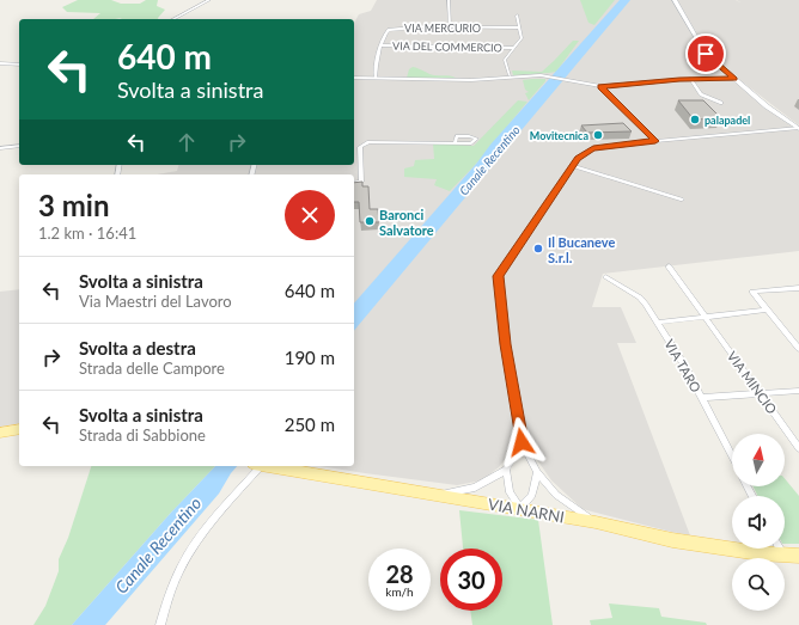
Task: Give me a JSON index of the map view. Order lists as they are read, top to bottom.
{
  "streets": {
    "main road": ["VIA NARNI"],
    "street": [
      "VIA MERCURIO",
      "VIA DEL COMMERCIO",
      "VIA TARO",
      "VIA MINCIO"
    ]
  },
  "crossings": [
    ["VIA MERCURIO", "VIA DEL COMMERCIO"]
  ],
  "water": ["Canale Recentino"],
  "places": [
    "palapadel",
    "Movitecnica",
    "Baronci Salvatore",
    "Il Bucaneve S.r.l."
  ],
  "north": "top",
  "page": {
    "turn": ["640 m", "Svolta a sinistra"],
    "heading": ["3 min", "1.2 km · 16:41"],
    "list": [
      {
        "name": "Svolta a sinistra",
        "note": "Via Maestri del Lavoro",
        "value": "640 m"
      },
      {
        "name": "Svolta a destra",
        "note": "Strada delle Campore",
        "value": "190 m"
      },
      {
        "name": "Svolta a sinistra",
        "note": "Strada di Sabbione",
        "value": "250 m"
      }
    ],
    "speed": "28 km/h",
    "limit": "30"
  }
}
